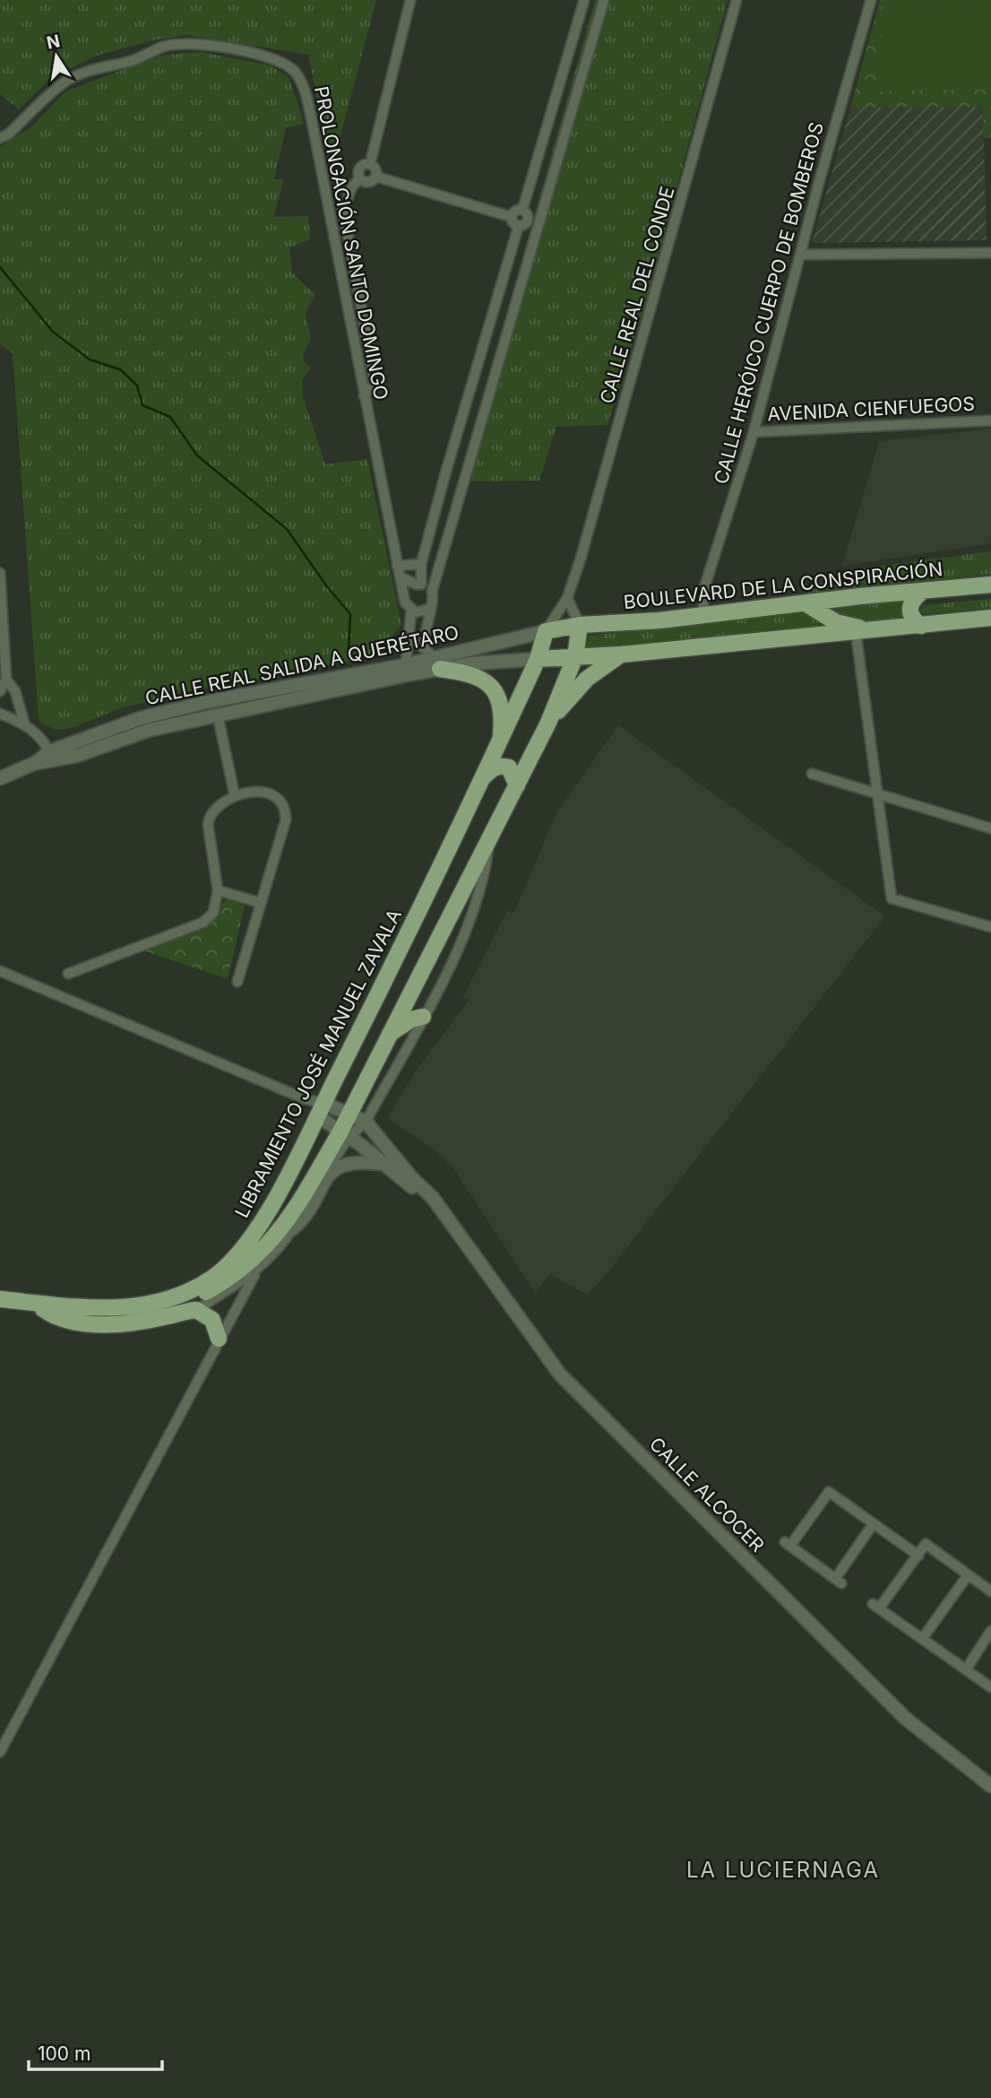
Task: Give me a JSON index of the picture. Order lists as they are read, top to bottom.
{
  "streets": {
    "main road": ["BOULEVARD DE LA CONSPIRACIÓN", "LIBRAMIENTO JOSÉ MANUEL ZAVALA"],
    "street": [
      "PROLONGACIÓN SANTO DOMINGO",
      "CALLE REAL DEL CONDE",
      "CALLE HERÓICO CUERPO DE BOMBEROS",
      "AVENIDA CIENFUEGOS",
      "CALLE REAL SALIDA A QUERÉTARO",
      "CALLE ALCOCER"
    ]
  },
  "crossings": [
    ["CALLE REAL DEL CONDE", "BOULEVARD DE LA CONSPIRACIÓN"],
    ["CALLE REAL DEL CONDE", "CALLE REAL SALIDA A QUERÉTARO"],
    ["CALLE REAL DEL CONDE", "LIBRAMIENTO JOSÉ MANUEL ZAVALA"],
    ["CALLE HERÓICO CUERPO DE BOMBEROS", "AVENIDA CIENFUEGOS"],
    ["CALLE HERÓICO CUERPO DE BOMBEROS", "BOULEVARD DE LA CONSPIRACIÓN"],
    ["BOULEVARD DE LA CONSPIRACIÓN", "CALLE REAL SALIDA A QUERÉTARO"],
    ["BOULEVARD DE LA CONSPIRACIÓN", "LIBRAMIENTO JOSÉ MANUEL ZAVALA"],
    ["CALLE REAL SALIDA A QUERÉTARO", "LIBRAMIENTO JOSÉ MANUEL ZAVALA"],
    ["LIBRAMIENTO JOSÉ MANUEL ZAVALA", "CALLE ALCOCER"]
  ],
  "districts": ["LA LUCIERNAGA"],
  "scale_bar": "100 m",
  "north": "top"
}
